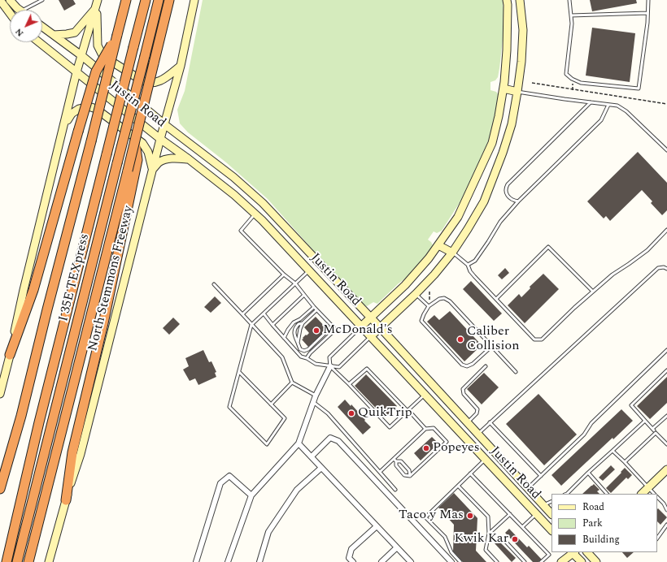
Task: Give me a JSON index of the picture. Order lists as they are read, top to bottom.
{
  "streets": {
    "highway": ["I 35E TEXpress", "North Stemmons Freeway"],
    "main road": ["Justin Road"]
  },
  "crossings": [
    ["Justin Road", "North Stemmons Freeway"]
  ],
  "places": [
    "McDonald's",
    "Caliber Collision",
    "QuikTrip",
    "Popeyes",
    "Taco y Mas",
    "Kwik Kar"
  ],
  "legend": ["Road", "Park", "Building"],
  "north": "bottom left"
}
